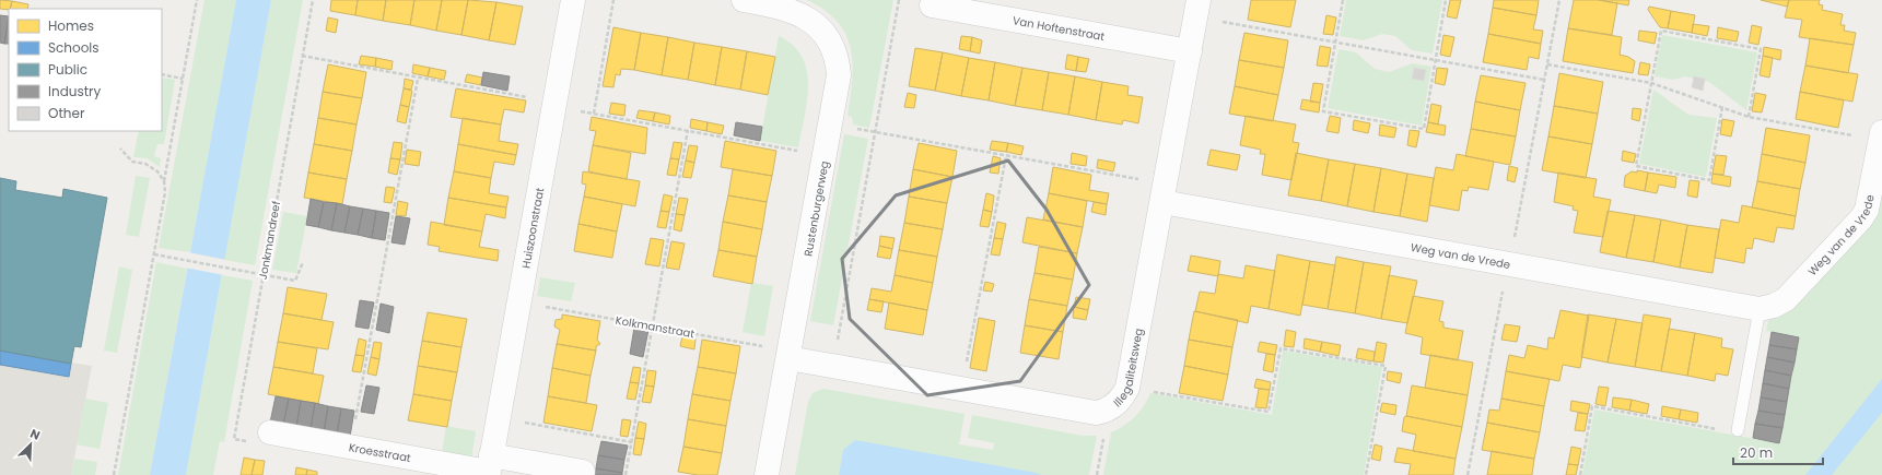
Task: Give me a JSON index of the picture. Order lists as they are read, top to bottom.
{
  "streets": {
    "street": [
      "Van Hoftenstraat",
      "Rustenburgerweg",
      "Huiszoonstraat",
      "Weg van de Vrede",
      "Illegaliteitsweg",
      "Kroesstraat"
    ],
    "path": ["Jonkmandreef", "Kolkmanstraat"]
  },
  "crossings": [
    ["Van Hoftenstraat", "Illegaliteitsweg"],
    ["Rustenburgerweg", "Kolkmanstraat"],
    ["Rustenburgerweg", "Illegaliteitsweg"],
    ["Huiszoonstraat", "Kolkmanstraat"],
    ["Huiszoonstraat", "Kroesstraat"],
    ["Weg van de Vrede", "Illegaliteitsweg"],
    ["Jonkmandreef", "Kroesstraat"],
    ["Kolkmanstraat", "Illegaliteitsweg"]
  ],
  "legend": [
    "Homes",
    "Schools",
    "Public",
    "Industry",
    "Other"
  ],
  "scale_bar": "20 m",
  "north": "top right"
}
